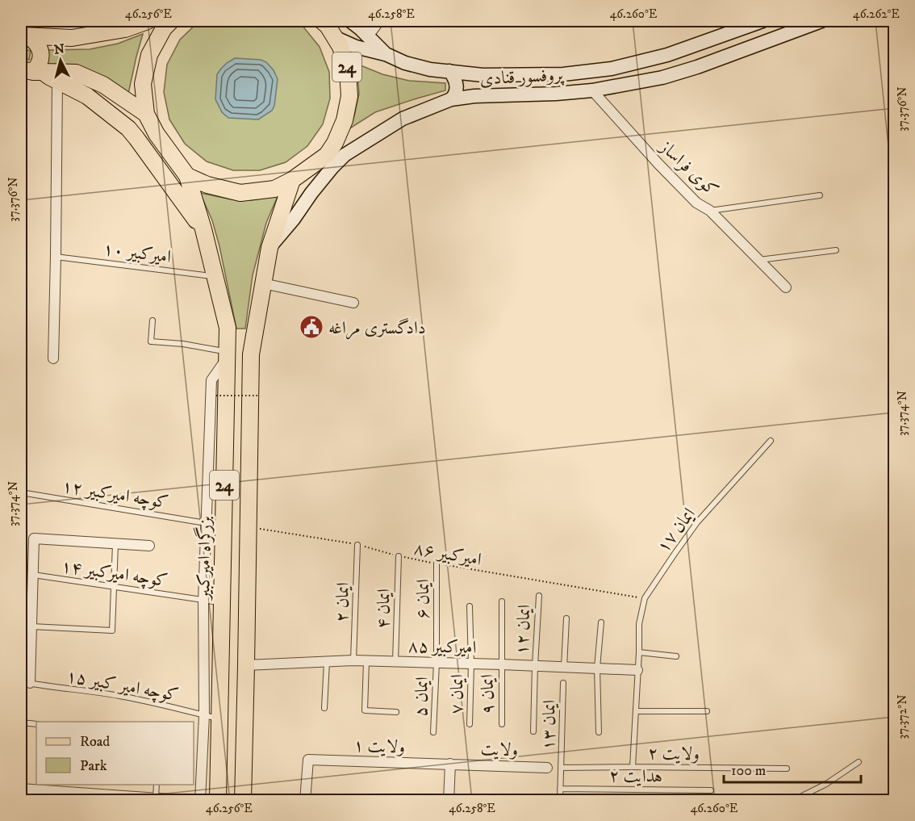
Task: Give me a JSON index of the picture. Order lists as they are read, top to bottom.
{
  "streets": {
    "main road": ["24", "پروفسور قنادی", "بزرگراه امیرکبیر"],
    "street": [
      "کوی فراساز",
      "امیرکبیر ۸۵",
      "ولایت ۱",
      "ولایت"
    ],
    "lane": [
      "امیرکبیر ۱۰",
      "کوچه امیرکبیر ۱۲",
      "ایمان ۱۷",
      "کوچه امیرکبیر ۱۴",
      "ایمان ۶",
      "ایمان ۲",
      "ایمان ۴",
      "ایمان ۱۲",
      "کوچه امیر کبیر ۱۵",
      "ایمان ۷",
      "ایمان ۹",
      "ایمان ۵",
      "ایمان ۱۳",
      "ولایت ۲",
      "هدایت ۲"
    ],
    "path": ["امیرکبیر ۸۶"]
  },
  "crossings": [
    ["24", "پروفسور قنادی"],
    ["24", "امیرکبیر ۸۶"],
    ["24", "بزرگراه امیرکبیر"],
    ["24", "امیرکبیر ۸۵"],
    ["پروفسور قنادی", "کوی فراساز"],
    ["امیرکبیر ۱۰", "بزرگراه امیرکبیر"],
    ["ایمان ۱۷", "امیرکبیر ۸۶"],
    ["ایمان ۱۷", "امیرکبیر ۸۵"],
    ["ایمان ۱۷", "ولایت ۲"],
    ["امیرکبیر ۸۶", "ایمان ۶"],
    ["امیرکبیر ۸۶", "ایمان ۲"],
    ["امیرکبیر ۸۶", "ایمان ۴"],
    ["بزرگراه امیرکبیر", "کوچه امیرکبیر ۱۴"],
    ["بزرگراه امیرکبیر", "کوچه امیر کبیر ۱۵"],
    ["ایمان ۶", "امیرکبیر ۸۵"],
    ["ایمان ۶", "ایمان ۵"],
    ["ایمان ۲", "امیرکبیر ۸۵"],
    ["ایمان ۴", "امیرکبیر ۸۵"],
    ["ایمان ۱۲", "امیرکبیر ۸۵"],
    ["امیرکبیر ۸۵", "ایمان ۷"],
    ["امیرکبیر ۸۵", "ایمان ۹"],
    ["امیرکبیر ۸۵", "ایمان ۵"],
    ["ایمان ۱۳", "ولایت ۲"],
    ["ایمان ۱۳", "هدایت ۲"],
    ["ولایت ۱", "ولایت"]
  ],
  "places": {
    "public building": ["دادگستری مراغه"]
  },
  "legend": ["Road", "Park"],
  "scale_bar": "100 m",
  "north": "top",
  "coordinates": [
    "46.256°E",
    "46.258°E",
    "46.260°E",
    "46.262°E",
    "37.376°N",
    "37.374°N",
    "37.372°N"
  ]
}
